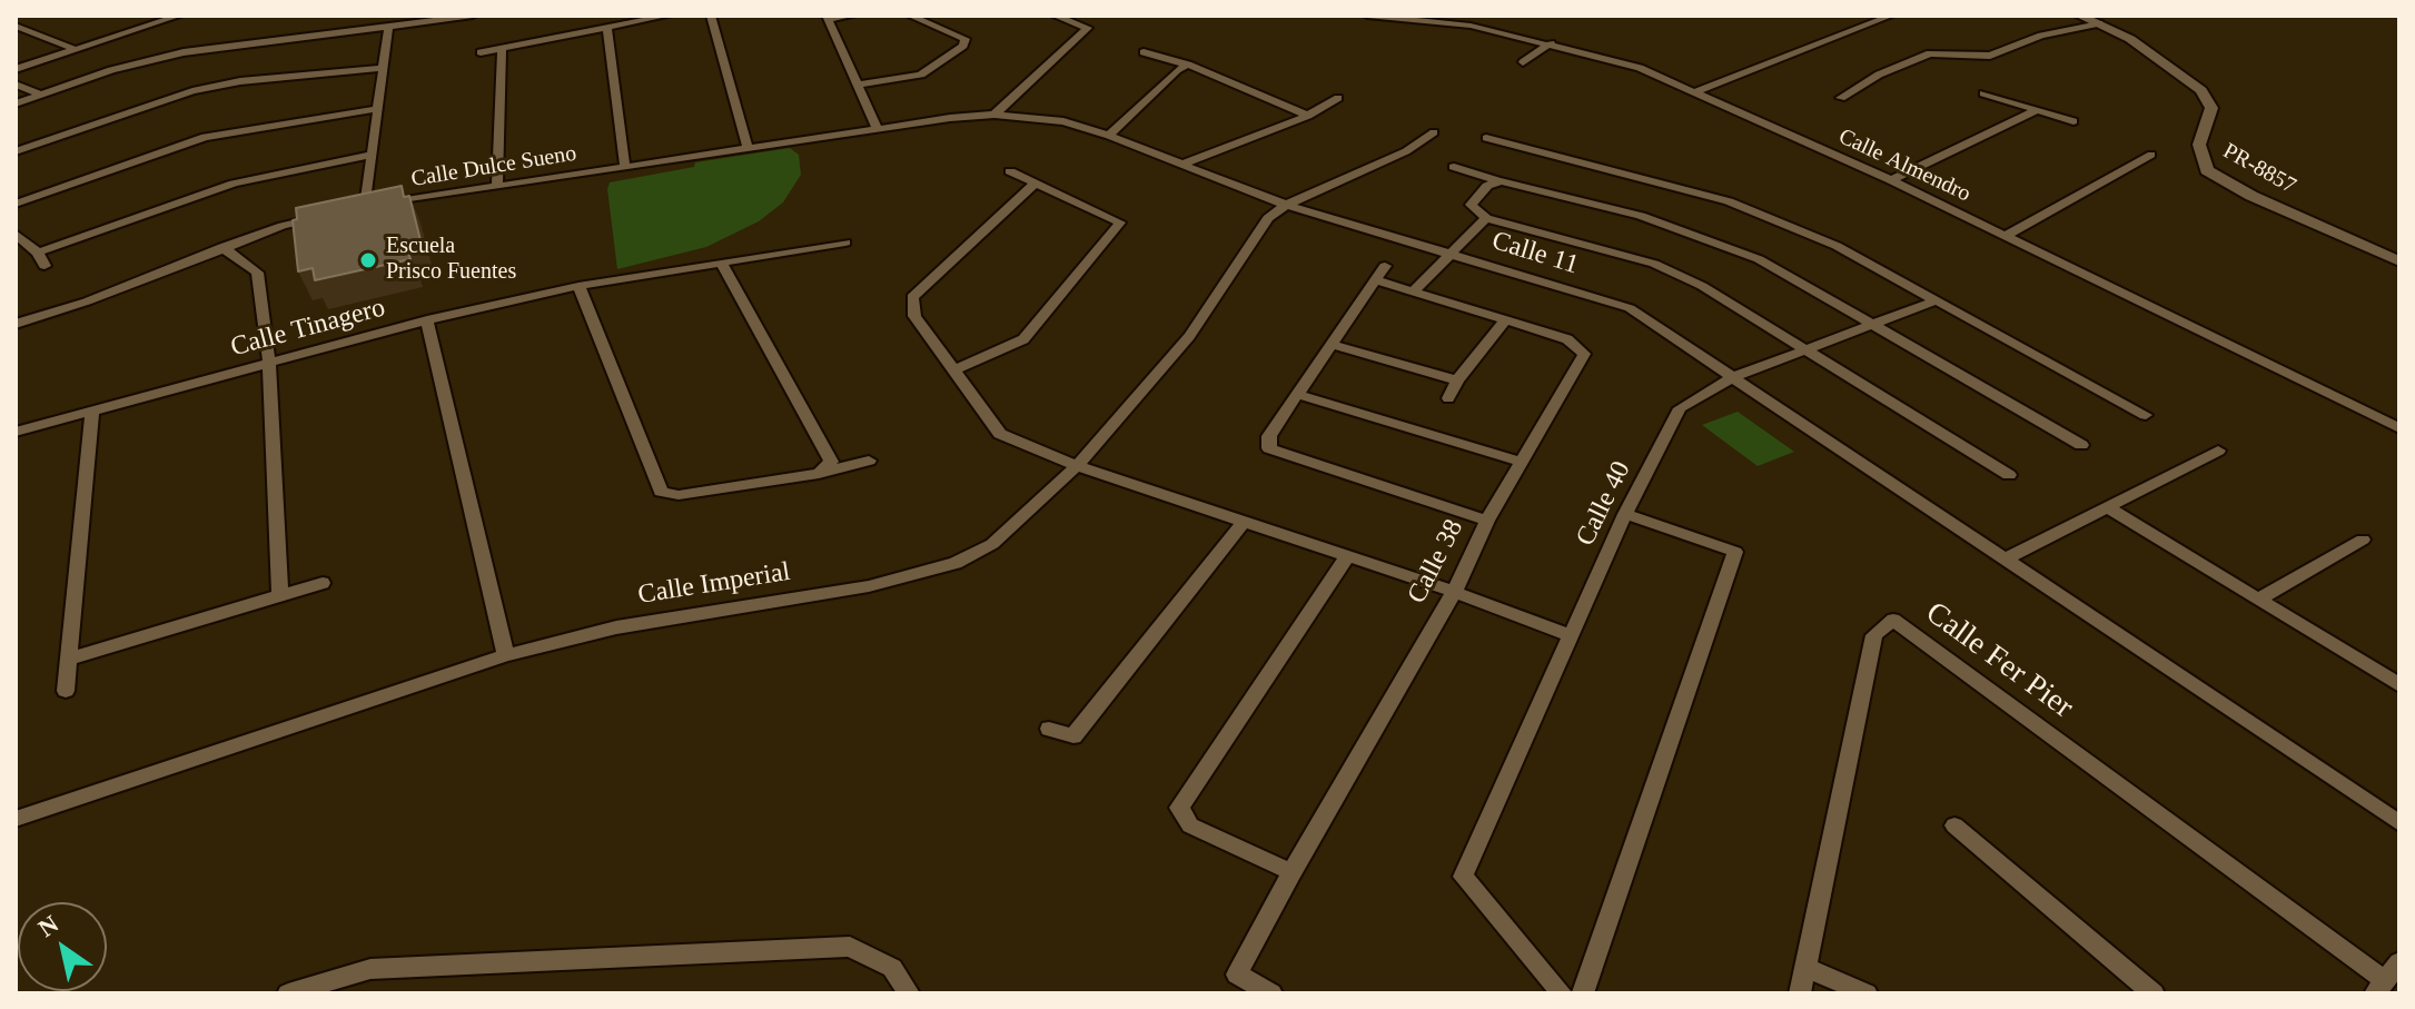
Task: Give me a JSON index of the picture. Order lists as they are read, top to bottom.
{
  "streets": {
    "street": [
      "Calle Almendro",
      "Calle Dulce Sueno",
      "PR-8857",
      "Calle 11",
      "Calle Tinagero",
      "Calle 40",
      "Calle 38",
      "Calle Imperial",
      "Calle Fer Pier"
    ]
  },
  "crossings": [
    ["Calle Dulce Sueno", "Calle 11"],
    ["Calle 11", "Calle 40"],
    ["Calle 11", "Calle Imperial"]
  ],
  "places": ["Escuela Prisco Fuentes"],
  "north": "top left"
}
